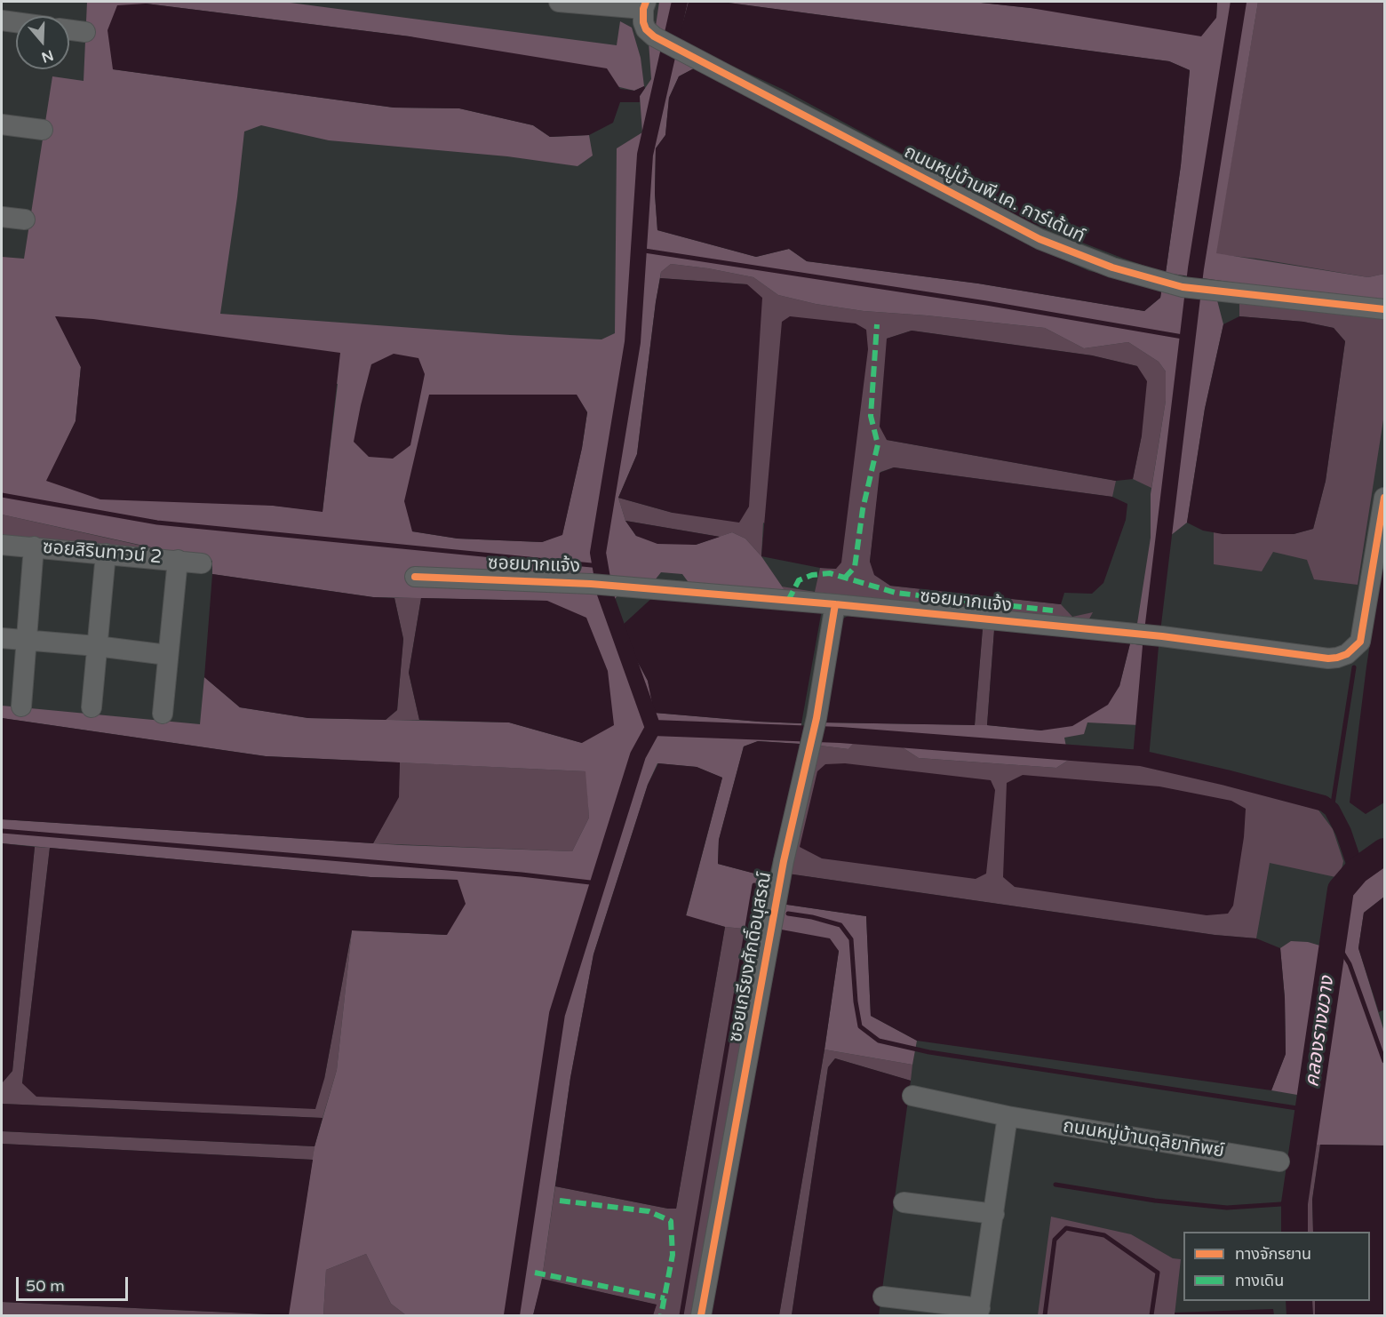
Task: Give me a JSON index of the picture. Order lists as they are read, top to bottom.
{
  "streets": {
    "street": [
      "ถนนหมู่บ้านพี.เค. การ์เด้นท์",
      "ซอยสิรินทาวน์ 2",
      "ซอยมากแจ้ง",
      "ซอยเกรียงศักดิ์อนุสรณ์",
      "ถนนหมู่บ้านดุลิยาทิพย์"
    ]
  },
  "crossings": [
    ["ซอยมากแจ้ง", "ซอยเกรียงศักดิ์อนุสรณ์"]
  ],
  "water": ["คลองรางขวาง"],
  "legend": ["ทางจักรยาน", "ทางเดิน"],
  "scale_bar": "50 m",
  "north": "bottom"
}
